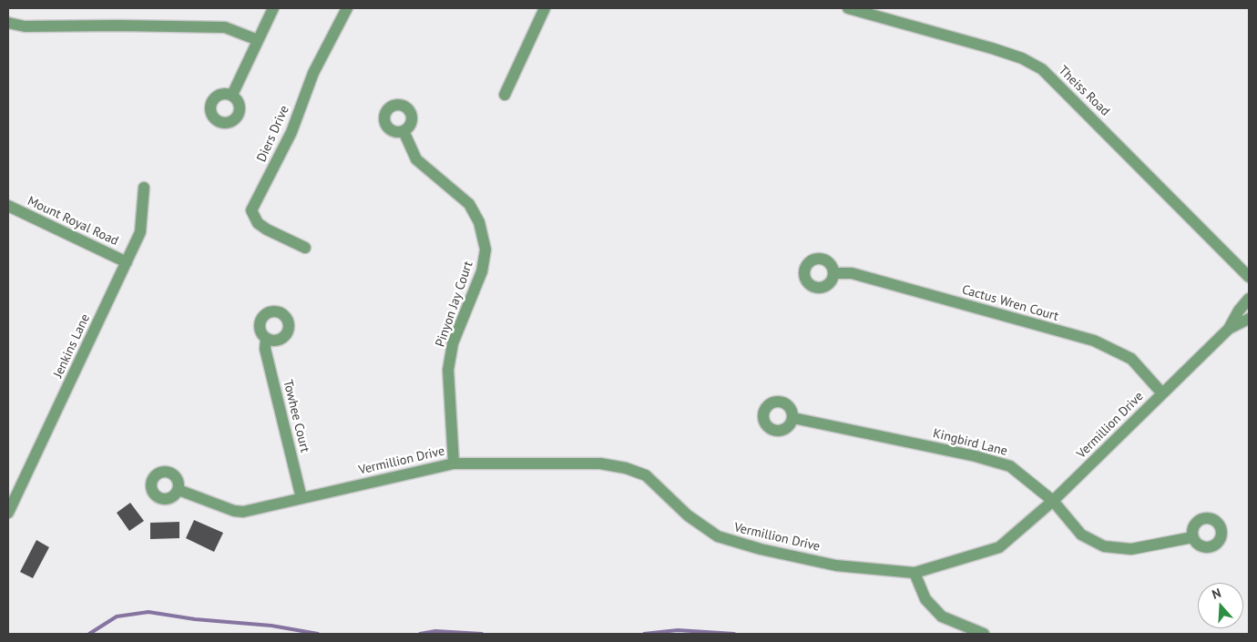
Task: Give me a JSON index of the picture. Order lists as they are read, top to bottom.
{
  "streets": {
    "street": [
      "Theiss Road",
      "Diers Drive",
      "Mount Royal Road",
      "Cactus Wren Court",
      "Pinyon Jay Court",
      "Jenkins Lane",
      "Towhee Court",
      "Vermillion Drive",
      "Kingbird Lane"
    ]
  },
  "crossings": [
    ["Mount Royal Road", "Jenkins Lane"],
    ["Cactus Wren Court", "Vermillion Drive"],
    ["Pinyon Jay Court", "Vermillion Drive"],
    ["Towhee Court", "Vermillion Drive"],
    ["Vermillion Drive", "Kingbird Lane"]
  ],
  "north": "top"
}
